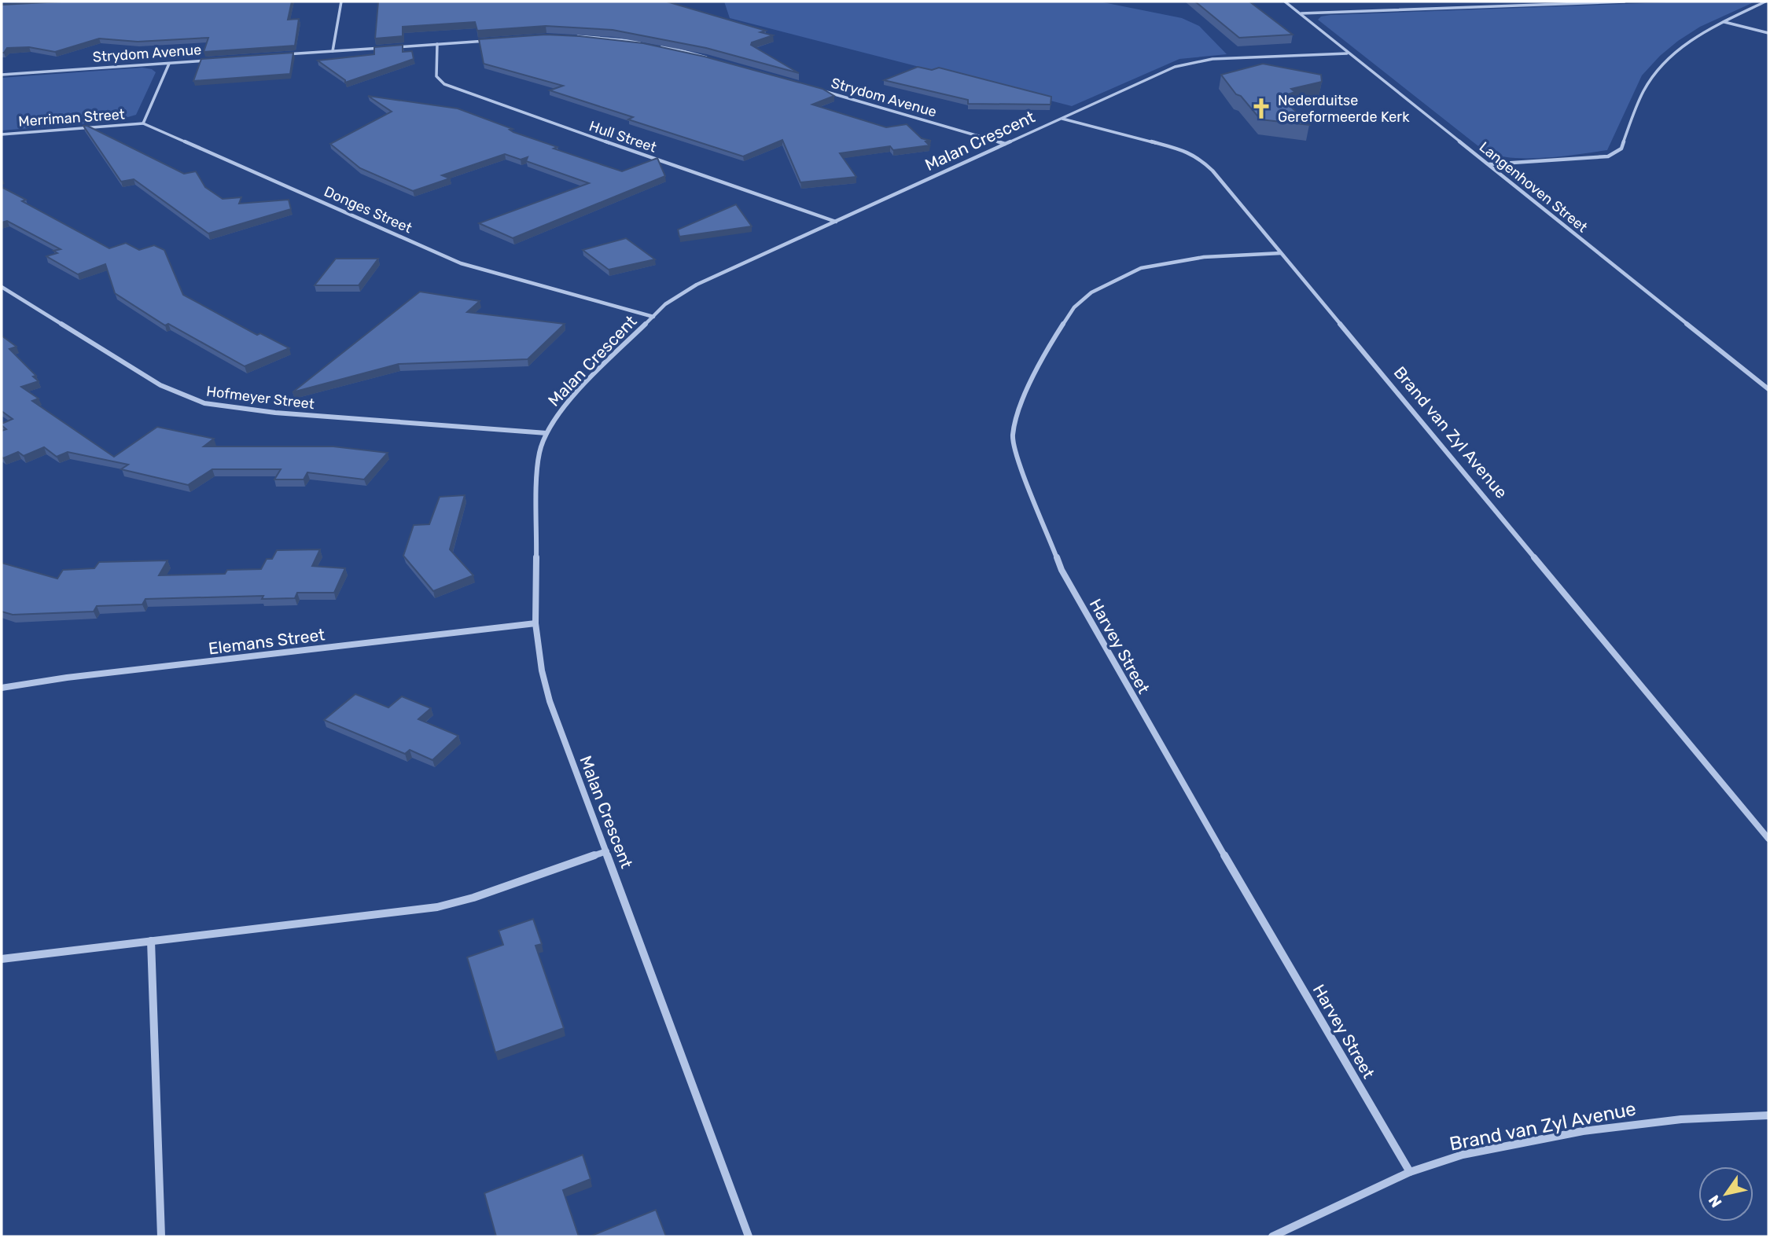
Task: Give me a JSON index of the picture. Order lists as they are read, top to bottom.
{
  "streets": {
    "street": [
      "Strydom Avenue",
      "Merriman Street",
      "Hull Street",
      "Malan Crescent",
      "Langenhoven Street",
      "Donges Street",
      "Hofmeyer Street",
      "Brand van Zyl Avenue",
      "Elemans Street",
      "Harvey Street"
    ]
  },
  "crossings": [
    ["Strydom Avenue", "Malan Crescent"],
    ["Merriman Street", "Donges Street"],
    ["Hull Street", "Malan Crescent"],
    ["Malan Crescent", "Langenhoven Street"],
    ["Malan Crescent", "Donges Street"],
    ["Malan Crescent", "Hofmeyer Street"],
    ["Malan Crescent", "Brand van Zyl Avenue"],
    ["Malan Crescent", "Elemans Street"],
    ["Brand van Zyl Avenue", "Harvey Street"]
  ],
  "places": {
    "church": ["Nederduitse Gereformeerde Kerk"]
  },
  "north": "bottom left"
}
